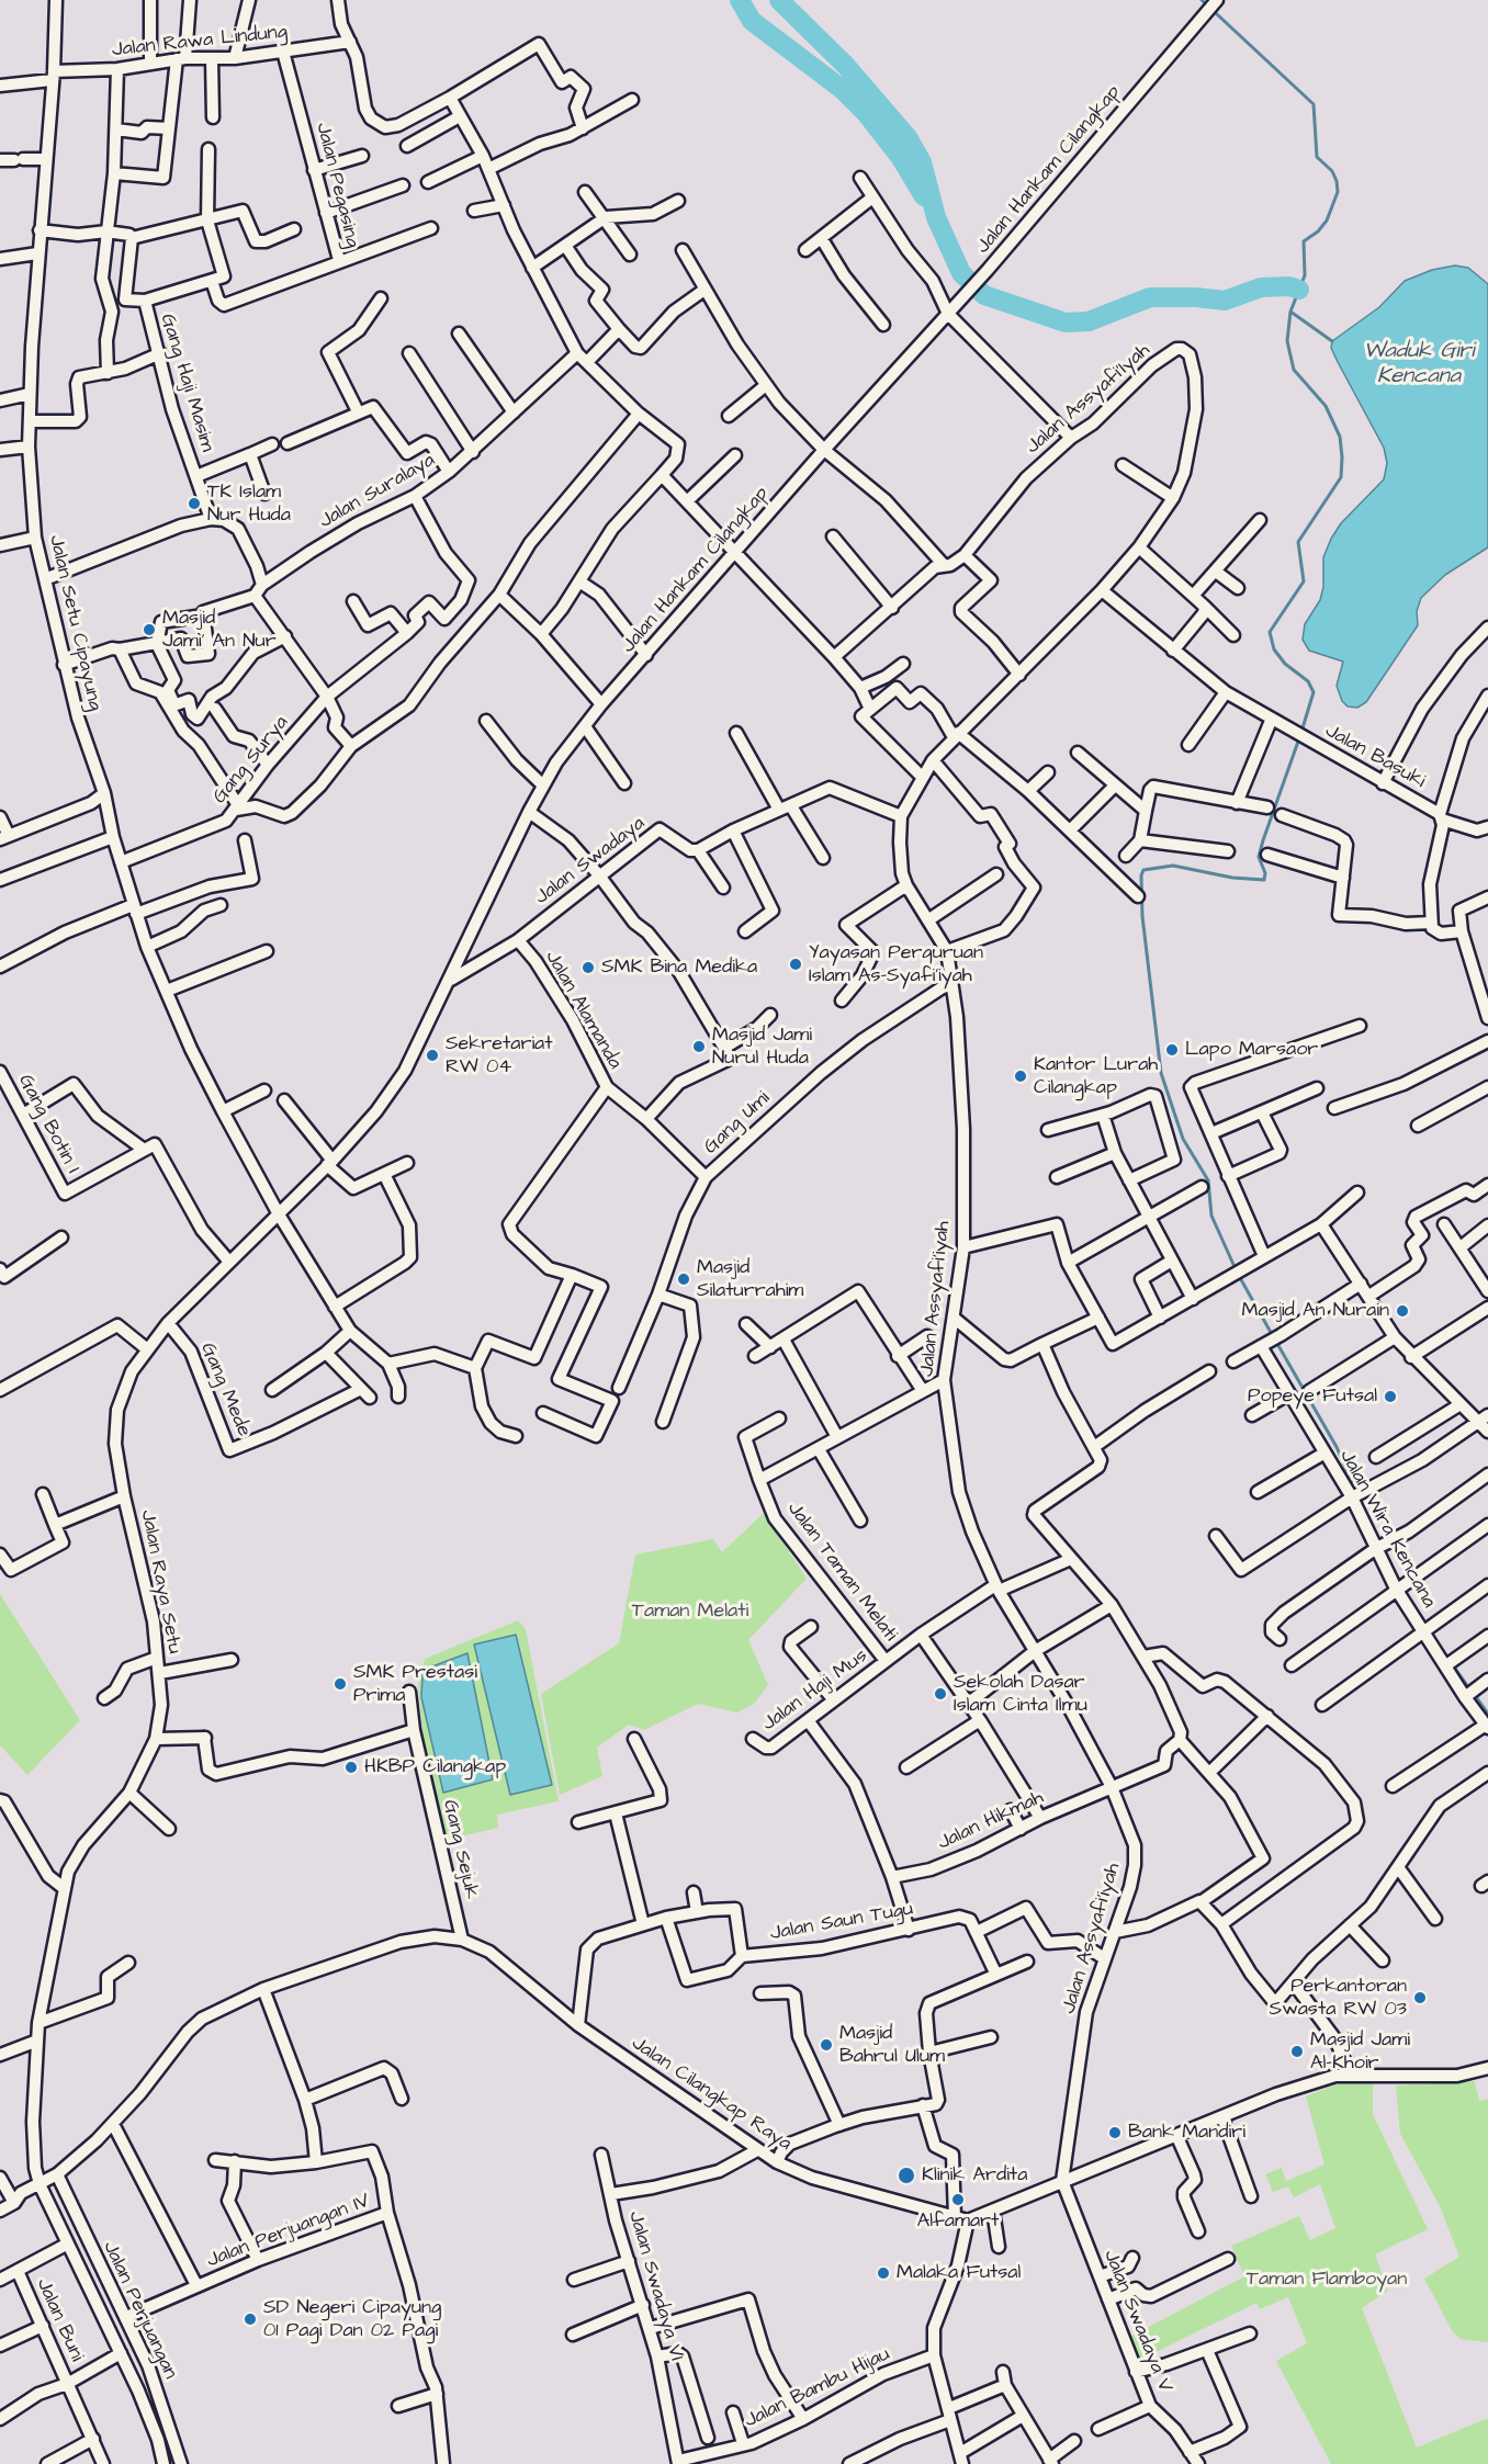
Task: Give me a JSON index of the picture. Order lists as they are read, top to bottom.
{
  "streets": {
    "street": [
      "Jalan Rawa Lindung",
      "Jalan Hankam Cilangkap",
      "Jalan Pegasing",
      "Gang Haji Masim",
      "Jalan Assyafi'Iyah",
      "Jalan Suralaya",
      "Jalan Setu Cipayung",
      "Jalan Basuki",
      "Gang Surya",
      "Jalan Swadaya",
      "Jalan Alamanda",
      "Gang Umi",
      "Gang Botin I",
      "Jalan Assyafi'iyah",
      "Gang Mede",
      "Jalan Wira Kencana",
      "Jalan Taman Melati",
      "Jalan Raya Setu",
      "Jalan Haji Mus",
      "Jalan Hikmah",
      "Gang Sejuk",
      "Jalan Saun Tugu",
      "Jalan Cilangkap Raya",
      "Jalan Perjuangan IV",
      "Jalan Swadaya VI",
      "Jalan Perjuangan",
      "Jalan Buni",
      "Jalan Swadaya V",
      "Jalan Bambu Hijau"
    ]
  },
  "crossings": [
    ["Jalan Rawa Lindung", "Jalan Pegasing"],
    ["Jalan Rawa Lindung", "Jalan Setu Cipayung"],
    ["Jalan Hankam Cilangkap", "Jalan Setu Cipayung"],
    ["Jalan Hankam Cilangkap", "Jalan Swadaya"],
    ["Jalan Hankam Cilangkap", "Jalan Raya Setu"],
    ["Jalan Assyafi'Iyah", "Jalan Basuki"],
    ["Jalan Assyafi'Iyah", "Jalan Assyafi'iyah"],
    ["Jalan Suralaya", "Gang Surya"],
    ["Jalan Setu Cipayung", "Gang Surya"],
    ["Jalan Setu Cipayung", "Jalan Raya Setu"],
    ["Jalan Swadaya", "Jalan Alamanda"],
    ["Jalan Alamanda", "Gang Umi"],
    ["Gang Umi", "Jalan Assyafi'iyah"],
    ["Jalan Assyafi'iyah", "Jalan Haji Mus"],
    ["Jalan Assyafi'iyah", "Jalan Hikmah"],
    ["Jalan Assyafi'iyah", "Jalan Swadaya V"],
    ["Gang Mede", "Jalan Raya Setu"],
    ["Jalan Taman Melati", "Jalan Haji Mus"],
    ["Jalan Raya Setu", "Jalan Cilangkap Raya"],
    ["Gang Sejuk", "Jalan Cilangkap Raya"],
    ["Jalan Cilangkap Raya", "Jalan Swadaya VI"],
    ["Jalan Cilangkap Raya", "Jalan Perjuangan"],
    ["Jalan Perjuangan IV", "Jalan Perjuangan"],
    ["Jalan Swadaya VI", "Jalan Bambu Hijau"]
  ],
  "water": ["Waduk Giri Kencana"],
  "parks": ["Taman Melati", "Taman Flamboyan"],
  "places": [
    "TK Islam Nur Huda",
    "Masjid Jami' An Nur",
    "Yayasan Perguruan Islam As-Syafi'iyah",
    "SMK Bina Medika",
    "Masjid Jami Nurul Huda",
    "Lapo Marsaor",
    "Sekretariat RW 04",
    "Kantor Lurah Cilangkap",
    "Masjid Silaturrahim",
    "Masjid An Nurain",
    "Popeye Futsal",
    "SMK Prestasi Prima",
    "Sekolah Dasar Islam Cinta Ilmu",
    "HKBP Cilangkap",
    "Perkantoran Swasta RW 03",
    "Masjid Bahrul Ulum",
    "Masjid Jami Al-Khoir",
    "Bank Mandiri",
    "Klinik Ardita",
    "Alfamart",
    "Malaka Futsal",
    "SD Negeri Cipayung 01 Pagi Dan 02 Pagi"
  ]
}
